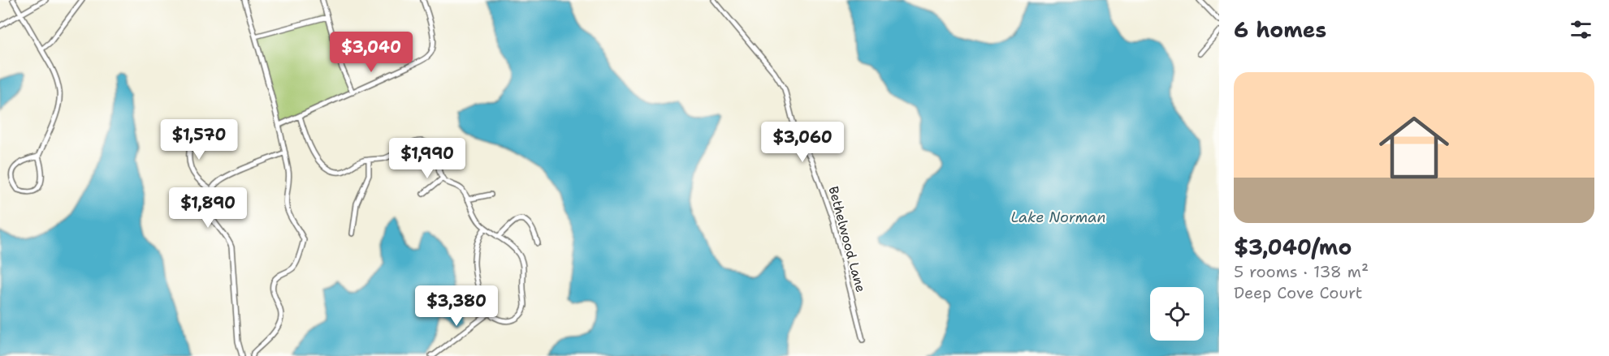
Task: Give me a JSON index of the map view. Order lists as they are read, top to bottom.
{
  "streets": {
    "street": ["Bethelwood Lane"]
  },
  "water": ["Lake Norman"],
  "page": {
    "heading": "6 homes",
    "price": [
      "$3,040",
      "$1,570",
      "$3,060",
      "$1,990",
      "$1,890",
      "$3,380"
    ],
    "list": [
      {
        "name": "$3,040/mo",
        "note": "5 rooms · 138 m² · Deep Cove Court"
      }
    ]
  }
}
